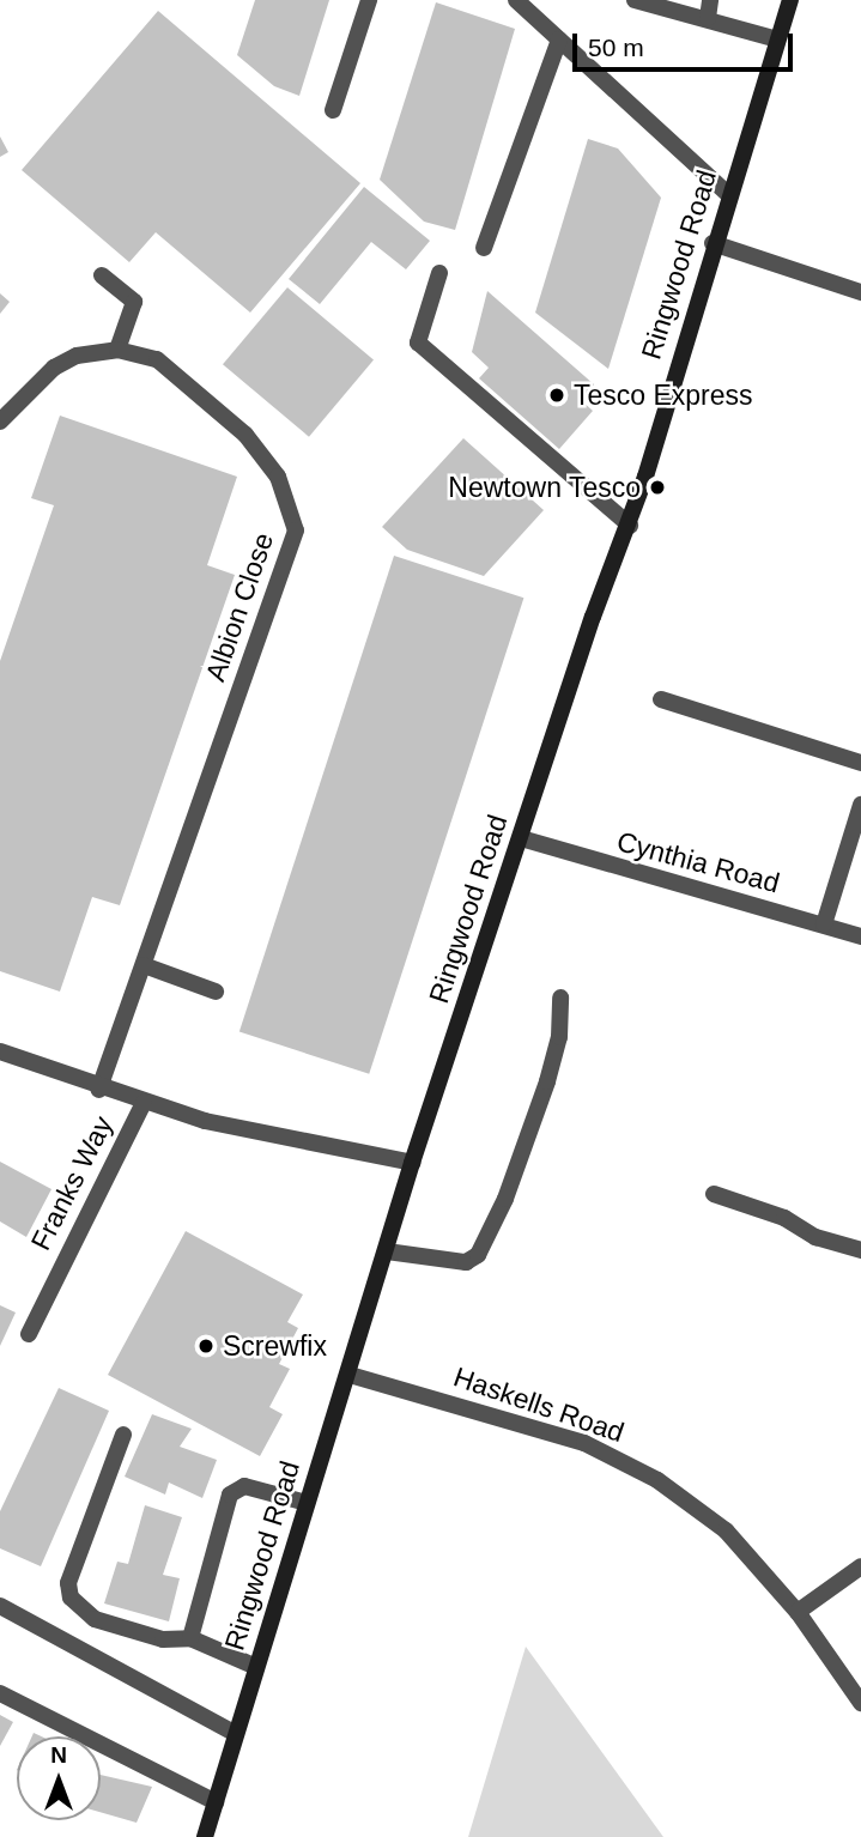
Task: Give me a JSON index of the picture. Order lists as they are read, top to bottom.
{
  "streets": {
    "main road": ["Ringwood Road"],
    "street": [
      "Albion Close",
      "Cynthia Road",
      "Franks Way",
      "Haskells Road"
    ]
  },
  "crossings": [
    ["Ringwood Road", "Cynthia Road"],
    ["Ringwood Road", "Haskells Road"]
  ],
  "places": ["Tesco Express", "Newtown Tesco", "Screwfix"],
  "scale_bar": "50 m",
  "north": "top"
}
